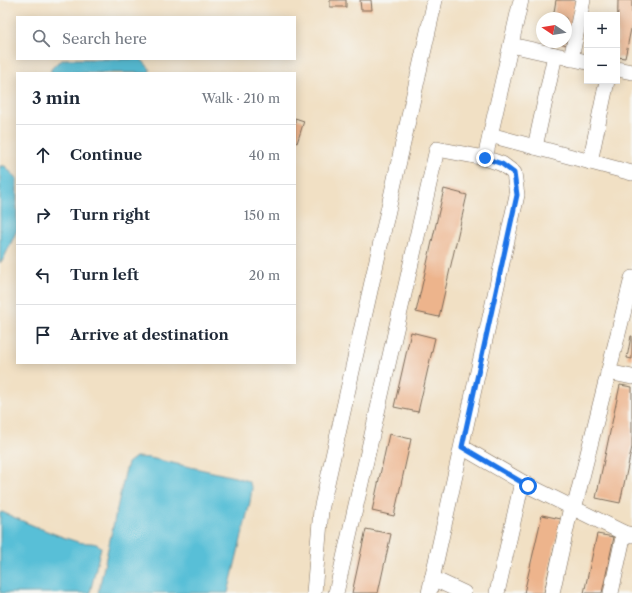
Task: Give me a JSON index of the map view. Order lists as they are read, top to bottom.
{
  "north": "left",
  "page": {
    "map_buttons": ["+", "−"],
    "search": "Search here",
    "heading": ["3 min", "Walk · 210 m"],
    "list": [
      ["Continue", "40 m"],
      ["Turn right", "150 m"],
      ["Turn left", "20 m"],
      "Arrive at destination"
    ]
  }
}
